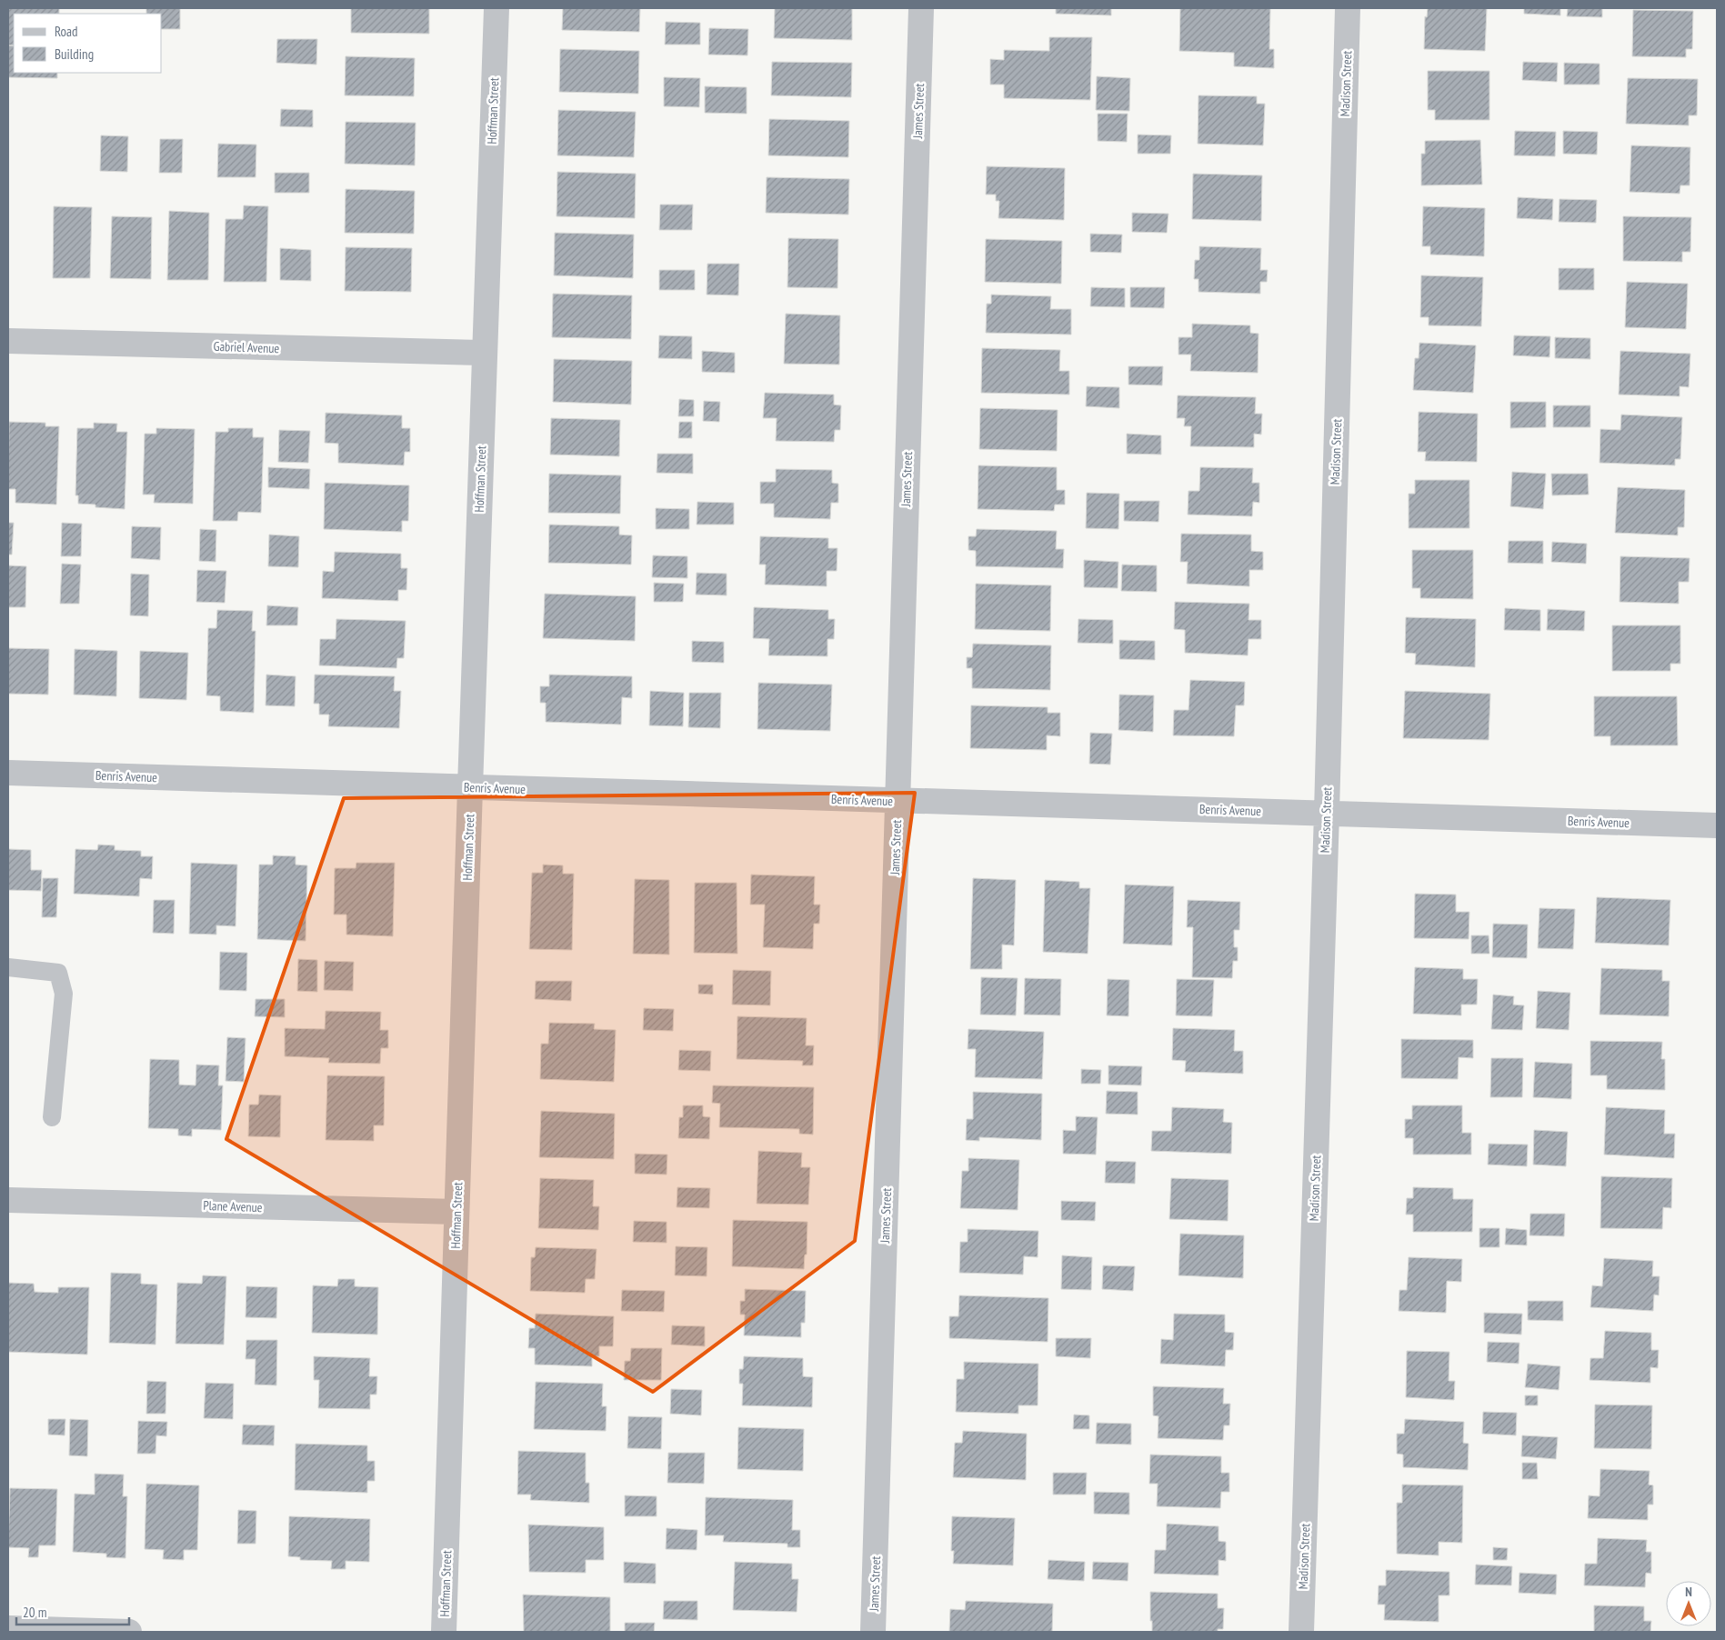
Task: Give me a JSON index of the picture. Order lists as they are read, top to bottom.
{
  "streets": {
    "street": [
      "Madison Street",
      "Hoffman Street",
      "James Street",
      "Gabriel Avenue",
      "Benris Avenue",
      "Plane Avenue"
    ]
  },
  "crossings": [
    ["Madison Street", "Benris Avenue"],
    ["Hoffman Street", "Gabriel Avenue"],
    ["Hoffman Street", "Benris Avenue"],
    ["Hoffman Street", "Plane Avenue"],
    ["James Street", "Benris Avenue"]
  ],
  "legend": ["Road", "Building"],
  "scale_bar": "20 m",
  "north": "top"
}
